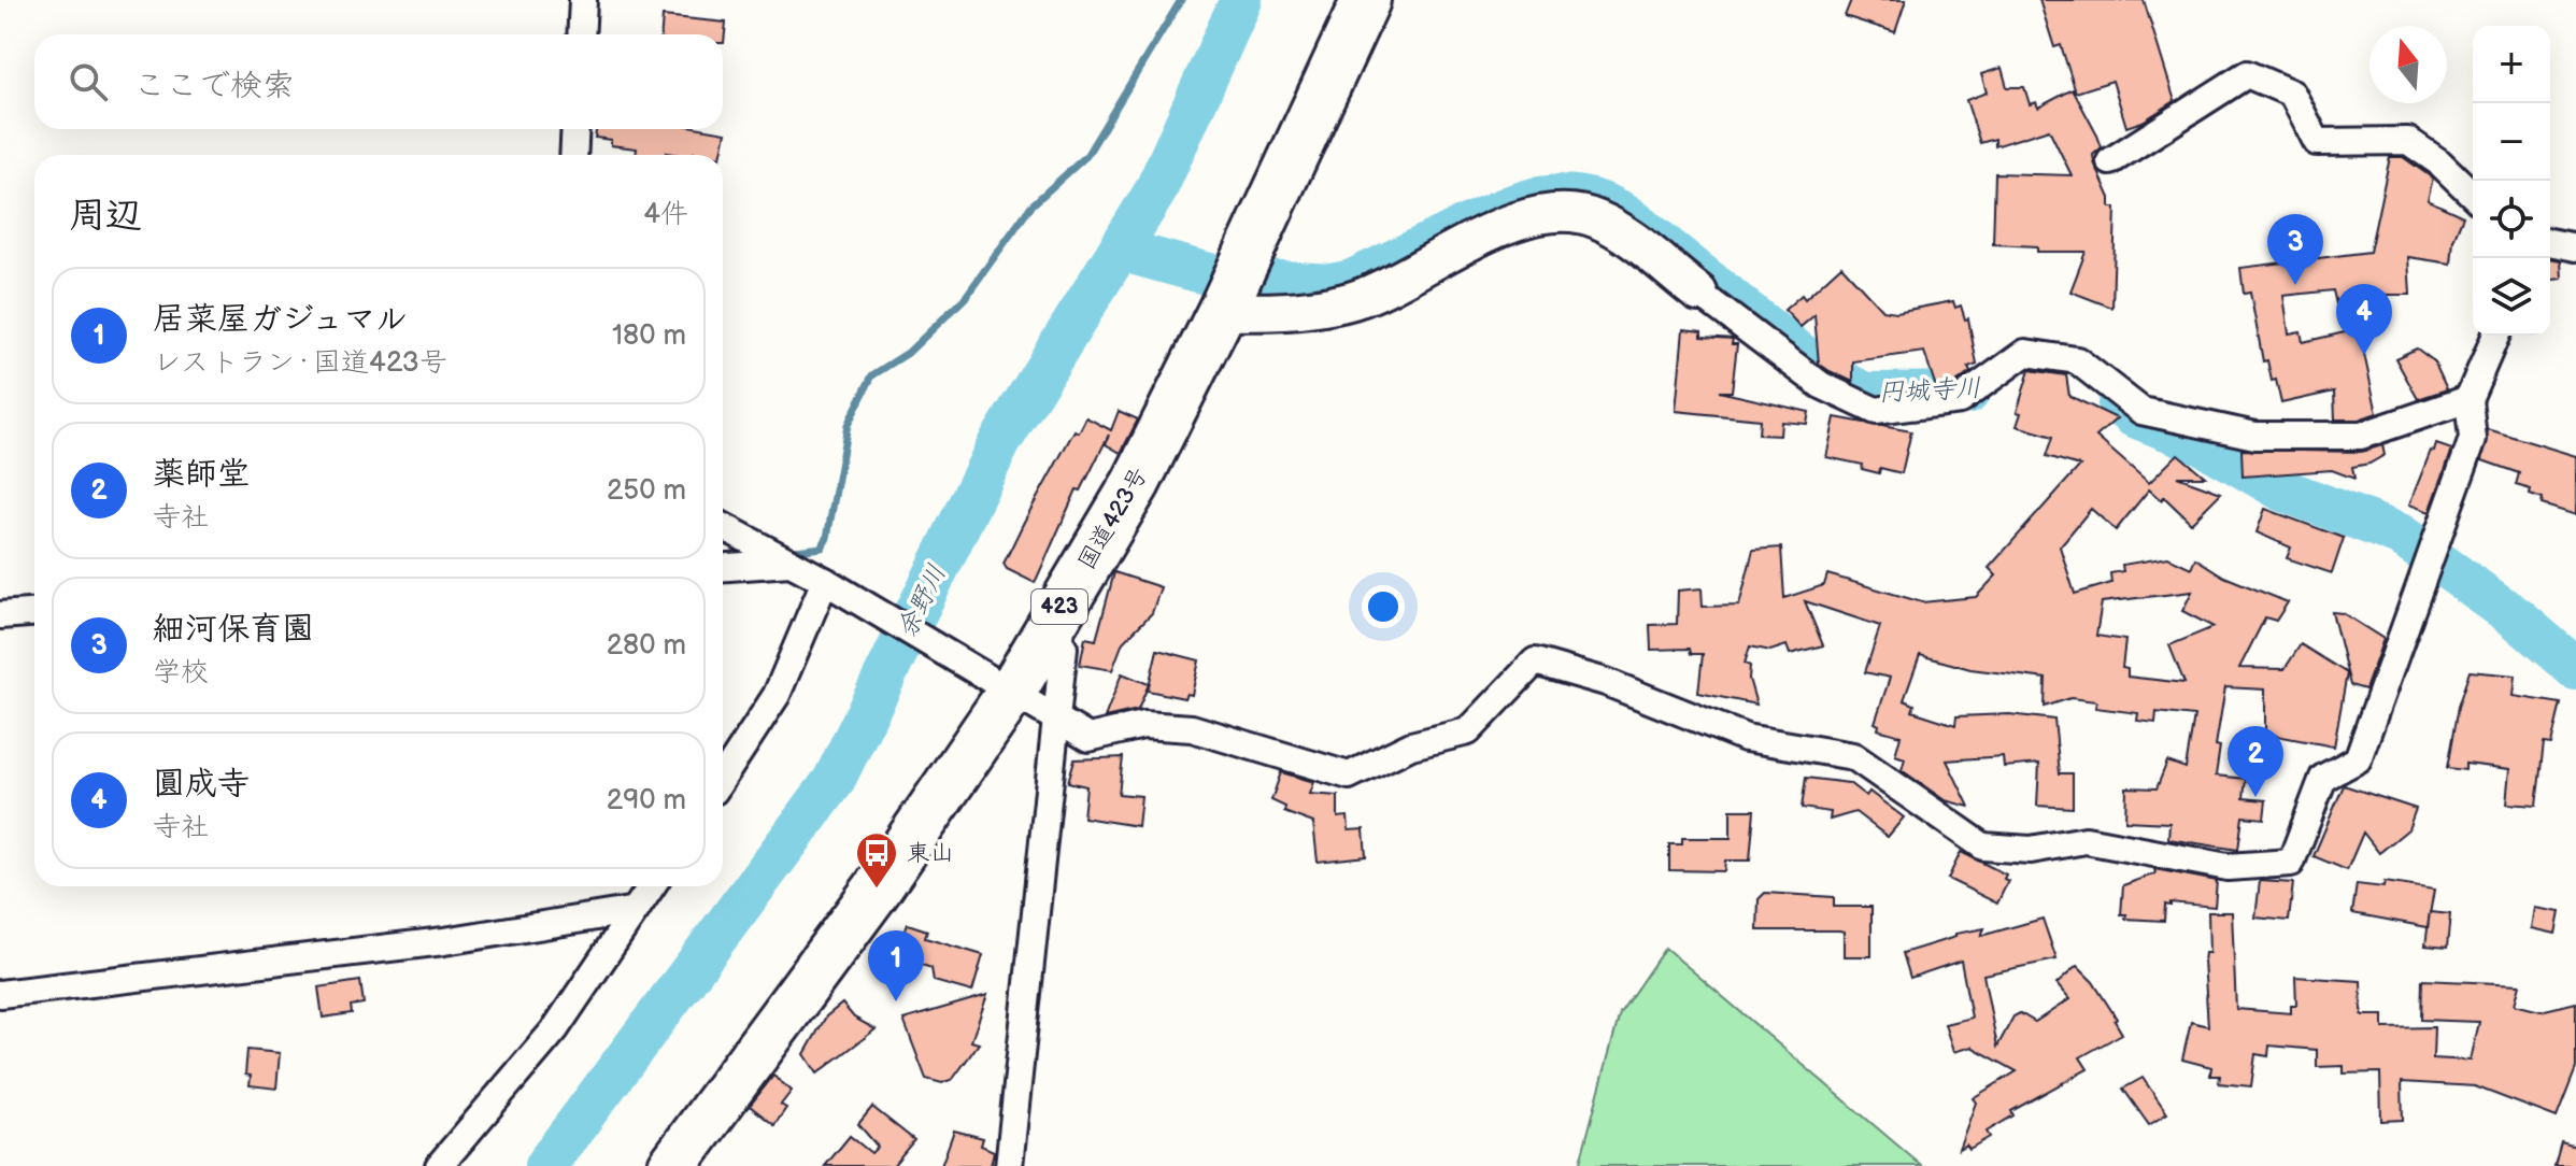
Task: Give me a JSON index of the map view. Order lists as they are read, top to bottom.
{
  "streets": {
    "highway": ["国道423号", "423"]
  },
  "water": ["円城寺川", "余野川"],
  "places": {
    "bus stop": ["東山"]
  },
  "north": "top",
  "page": {
    "map_buttons": ["+", "−"],
    "search": "ここで検索",
    "heading": ["周辺", "4件"],
    "pins": [
      "3",
      "4",
      "2",
      "1"
    ],
    "list": [
      {
        "mark": "1",
        "name": "居菜屋ガジュマル",
        "note": "レストラン · 国道423号",
        "value": "180 m"
      },
      {
        "mark": "2",
        "name": "薬師堂",
        "note": "寺社",
        "value": "250 m"
      },
      {
        "mark": "3",
        "name": "細河保育園",
        "note": "学校",
        "value": "280 m"
      },
      {
        "mark": "4",
        "name": "圓成寺",
        "note": "寺社",
        "value": "290 m"
      }
    ]
  }
}
